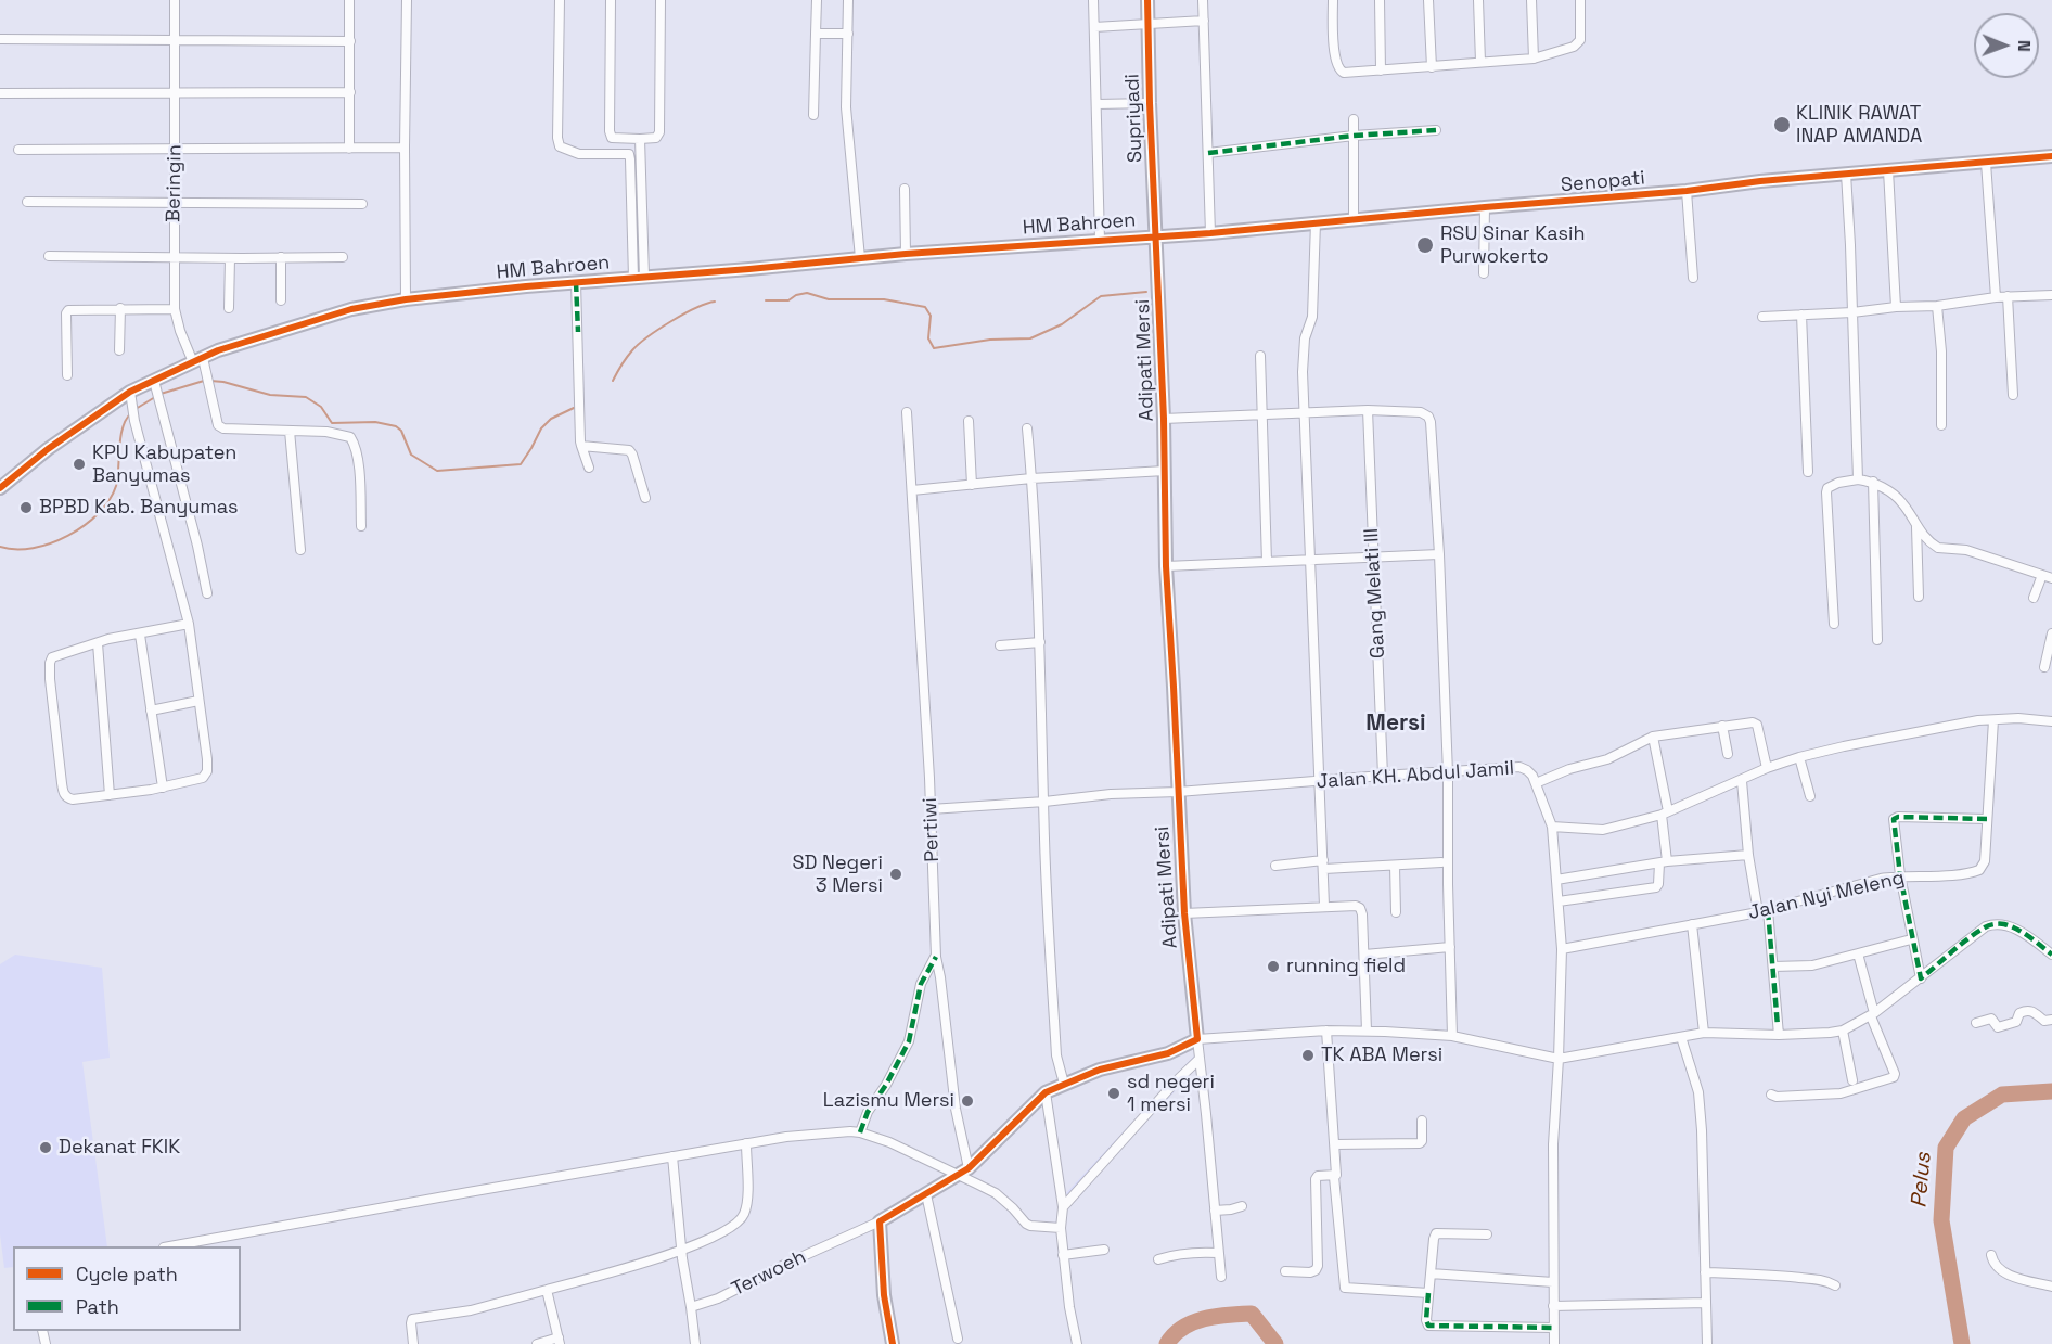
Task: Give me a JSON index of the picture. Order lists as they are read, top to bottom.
{
  "streets": {
    "street": [
      "Supriyadi",
      "Senopati",
      "Beringin",
      "HM Bahroen",
      "Adipati Mersi",
      "Gang Melati III",
      "Jalan KH. Abdul Jamil",
      "Pertiwi",
      "Jalan Nyi Meleng",
      "Terwoeh"
    ]
  },
  "crossings": [
    ["Supriyadi", "Senopati"],
    ["Supriyadi", "HM Bahroen"],
    ["Supriyadi", "Adipati Mersi"],
    ["Senopati", "HM Bahroen"],
    ["Senopati", "Adipati Mersi"],
    ["Beringin", "HM Bahroen"],
    ["HM Bahroen", "Adipati Mersi"],
    ["Adipati Mersi", "Jalan KH. Abdul Jamil"],
    ["Gang Melati III", "Jalan KH. Abdul Jamil"],
    ["Jalan KH. Abdul Jamil", "Pertiwi"],
    ["Jalan KH. Abdul Jamil", "Jalan Nyi Meleng"]
  ],
  "districts": ["Mersi"],
  "water": ["Pelus"],
  "places": [
    "KLINIK RAWAT INAP AMANDA",
    "RSU Sinar Kasih Purwokerto",
    "KPU Kabupaten Banyumas",
    "BPBD Kab. Banyumas",
    "SD Negeri 3 Mersi",
    "running field",
    "TK ABA Mersi",
    "sd negeri 1 mersi",
    "Lazismu Mersi",
    "Dekanat FKIK"
  ],
  "legend": ["Cycle path", "Path"],
  "north": "right"
}
